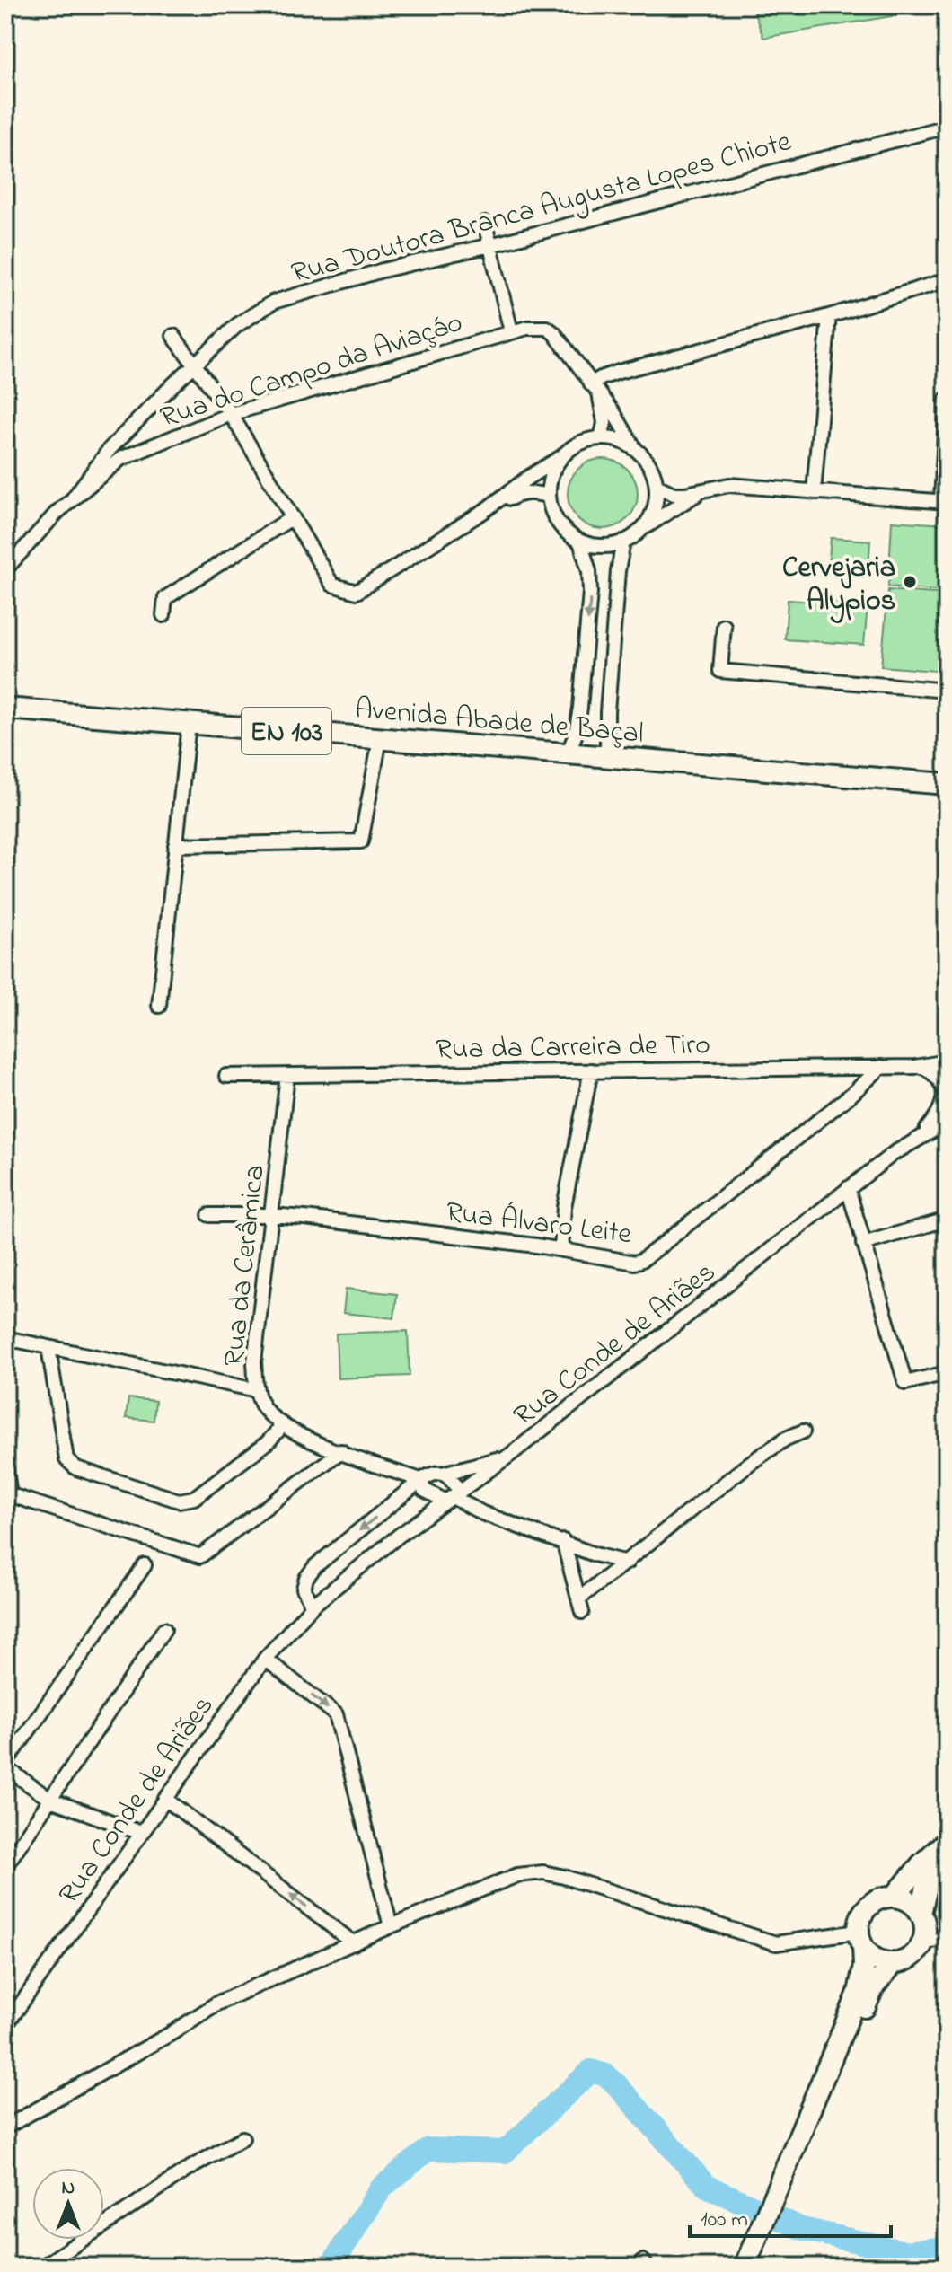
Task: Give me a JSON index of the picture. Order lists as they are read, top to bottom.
{
  "streets": {
    "main road": ["Avenida Abade de Baçal", "EN 103"],
    "street": [
      "Rua Doutora Branca Augusta Lopes Chiote",
      "Rua do Campo da Aviaçáo",
      "Rua da Carreira de Tiro",
      "Rua Álvaro Leite",
      "Rua da Cerâmica",
      "Rua Conde de Ariães"
    ]
  },
  "crossings": [
    ["Rua Doutora Branca Augusta Lopes Chiote", "Rua do Campo da Aviaçáo"],
    ["Rua da Carreira de Tiro", "Rua Álvaro Leite"],
    ["Rua da Carreira de Tiro", "Rua da Cerâmica"],
    ["Rua Álvaro Leite", "Rua da Cerâmica"],
    ["Rua da Cerâmica", "Rua Conde de Ariães"]
  ],
  "places": ["Cervejaria Alypios"],
  "scale_bar": "100 m",
  "north": "top"
}
